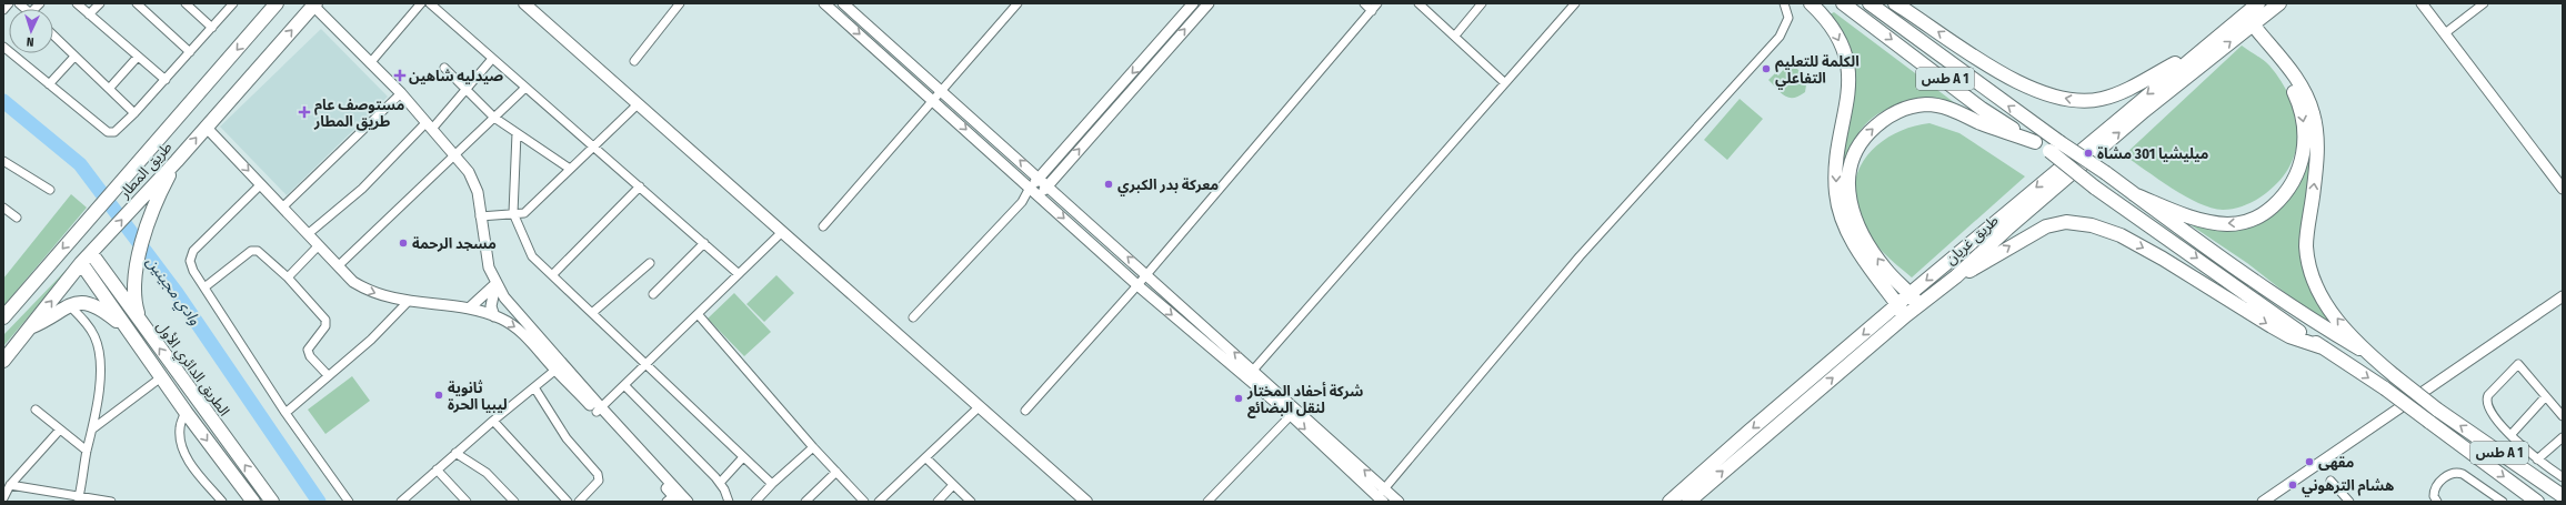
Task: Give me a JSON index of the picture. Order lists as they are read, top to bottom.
{
  "streets": {
    "highway": [
      "طس A 1",
      "طريق المطار",
      "طريق غريان",
      "الطريق الدائري الأول"
    ]
  },
  "crossings": [
    ["طريق المطار", "الطريق الدائري الأول"]
  ],
  "water": ["وادي مجينين"],
  "places": {
    "other": [
      "الكلمة للتعليم التفاعلي",
      "ميليشيا 301 مشاة",
      "معركة بدر الكبري",
      "مسجد الرحمة",
      "ثانوية ليبيا الحرة",
      "شركة أحفاد المختار لنقل البضائع",
      "مقهى",
      "هشام الترهوني"
    ],
    "health": ["صيدليه شاهين", "مستوصف عام طريق المطار"]
  },
  "north": "bottom"
}
